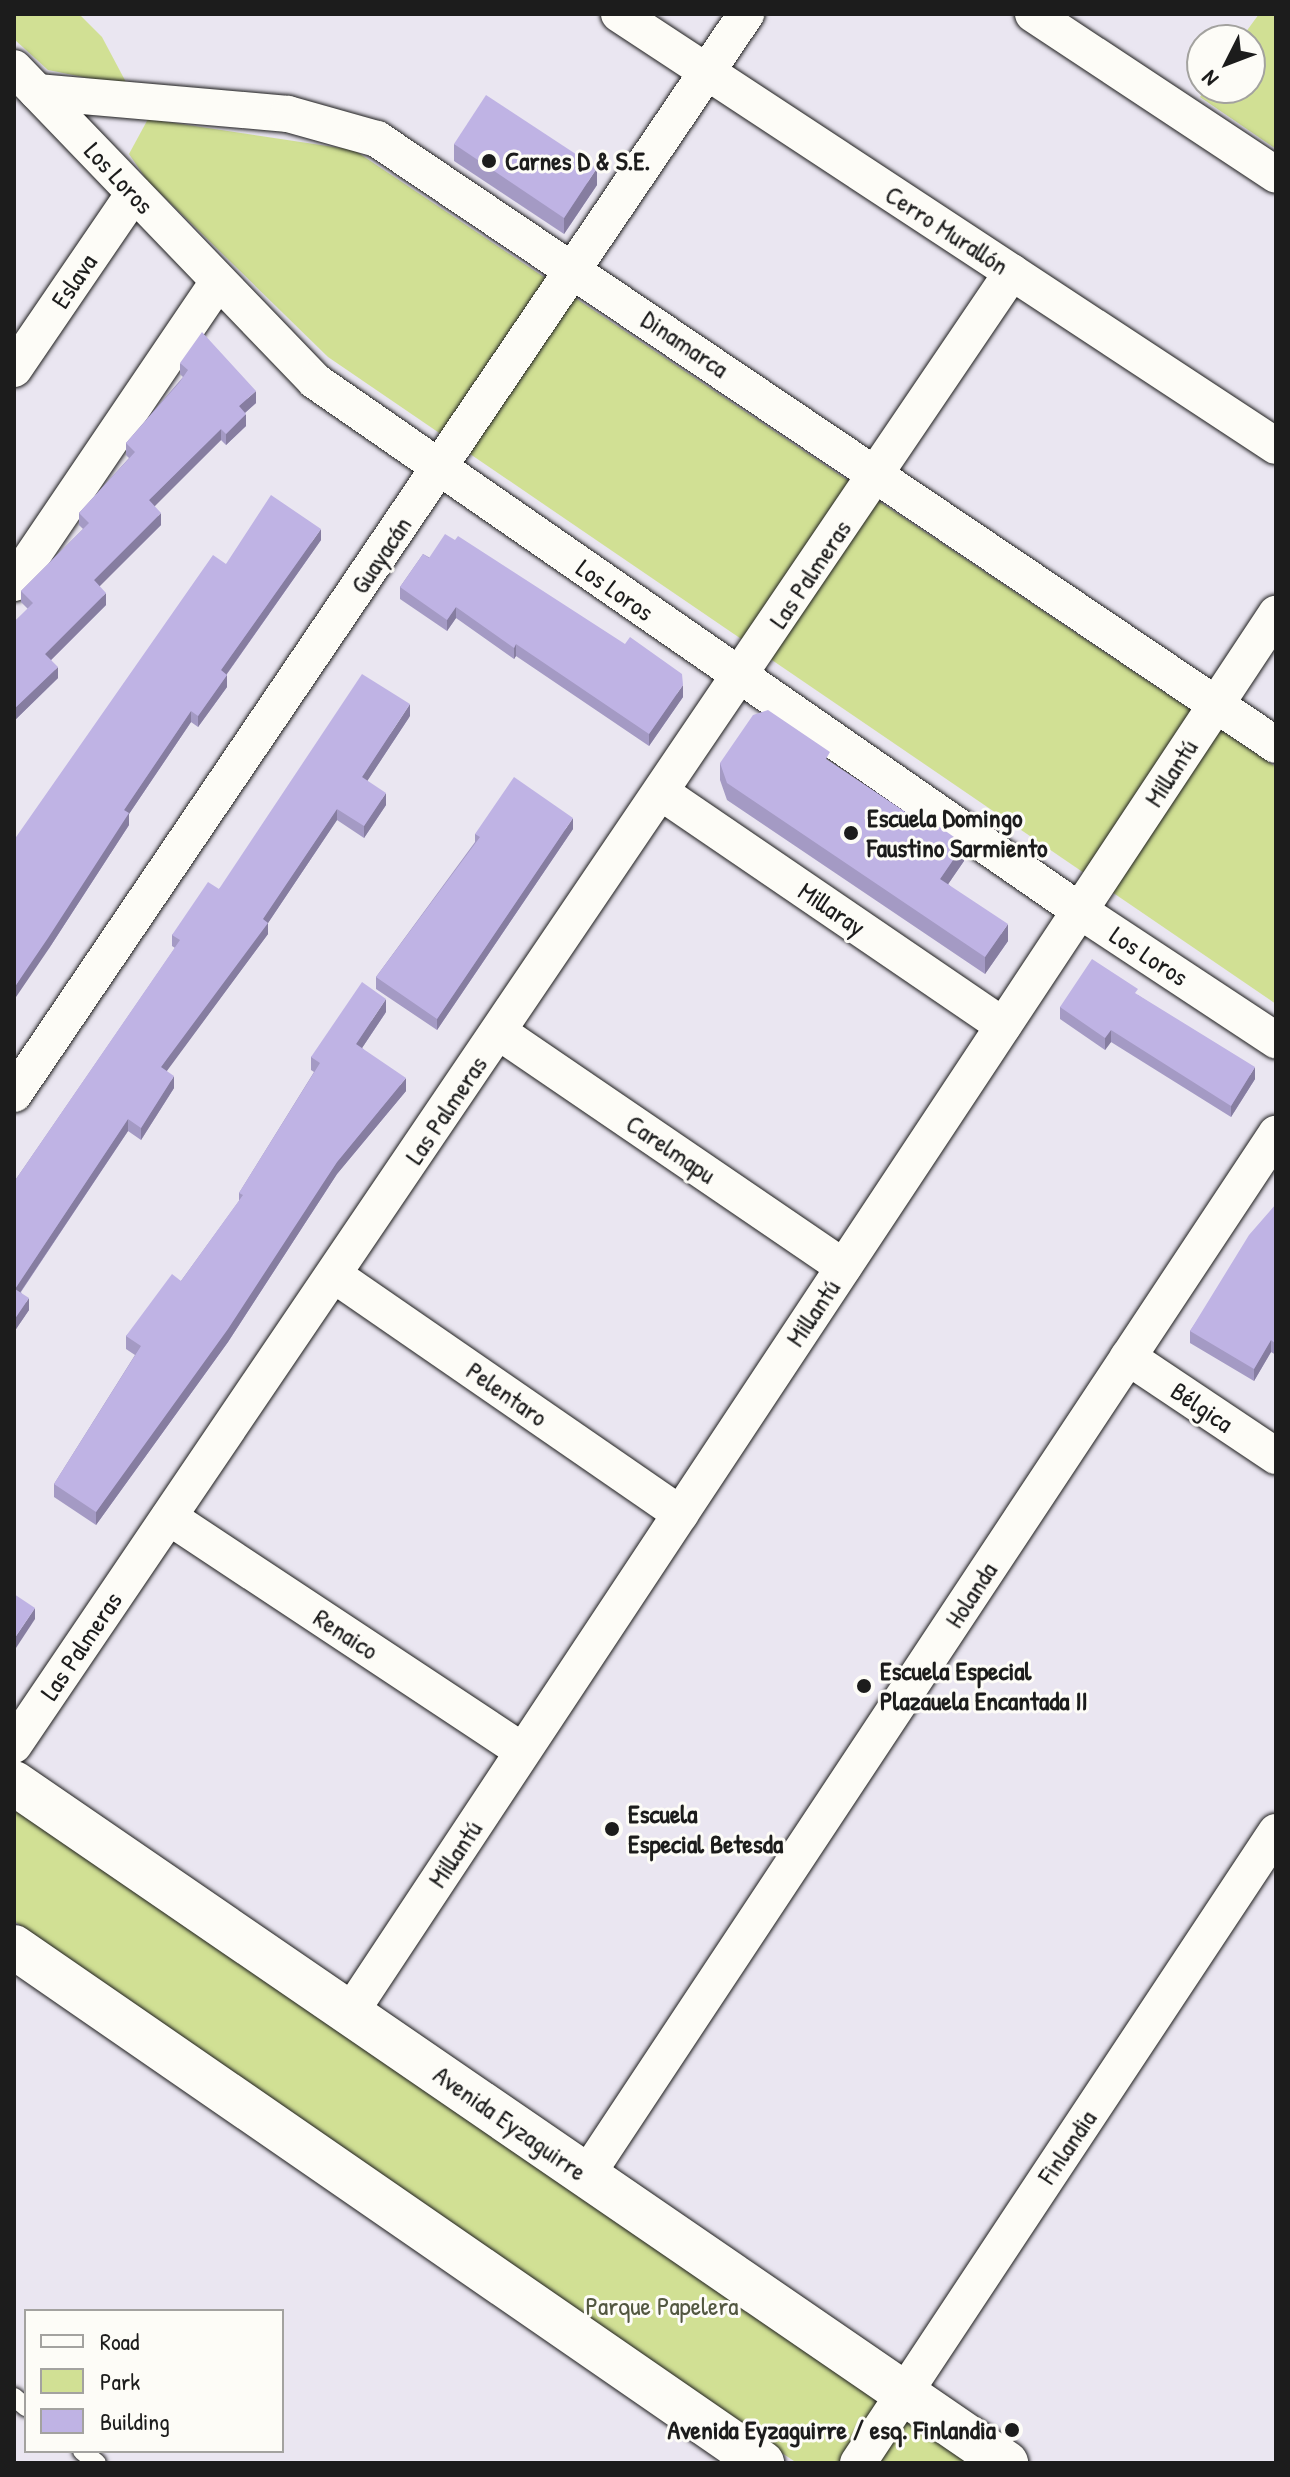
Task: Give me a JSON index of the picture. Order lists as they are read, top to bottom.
{
  "streets": {
    "main road": ["Avenida Eyzaguirre"],
    "street": [
      "Los Loros",
      "Cerro Murallón",
      "Eslava",
      "Dinamarca",
      "Guayacán",
      "Las Palmeras",
      "Millantú",
      "Millaray",
      "Carelmapu",
      "Pelentaro",
      "Bélgica",
      "Holanda",
      "Renaico",
      "Finlandia"
    ]
  },
  "crossings": [
    ["Los Loros", "Eslava"],
    ["Los Loros", "Dinamarca"],
    ["Los Loros", "Guayacán"],
    ["Los Loros", "Las Palmeras"],
    ["Los Loros", "Millantú"],
    ["Cerro Murallón", "Guayacán"],
    ["Cerro Murallón", "Las Palmeras"],
    ["Dinamarca", "Guayacán"],
    ["Dinamarca", "Las Palmeras"],
    ["Dinamarca", "Millantú"],
    ["Las Palmeras", "Millaray"],
    ["Las Palmeras", "Carelmapu"],
    ["Las Palmeras", "Pelentaro"],
    ["Las Palmeras", "Renaico"],
    ["Millantú", "Millaray"],
    ["Millantú", "Carelmapu"],
    ["Millantú", "Pelentaro"],
    ["Millantú", "Renaico"],
    ["Millantú", "Avenida Eyzaguirre"],
    ["Bélgica", "Holanda"],
    ["Holanda", "Avenida Eyzaguirre"],
    ["Avenida Eyzaguirre", "Finlandia"]
  ],
  "parks": ["Parque Papelera"],
  "places": [
    "Carnes D & S.E.",
    "Escuela Domingo Faustino Sarmiento",
    "Escuela Especial Plazauela Encantada II",
    "Escuela Especial Betesda",
    "Avenida Eyzaguirre / esq. Finlandia"
  ],
  "legend": ["Road", "Park", "Building"],
  "north": "bottom left"
}
